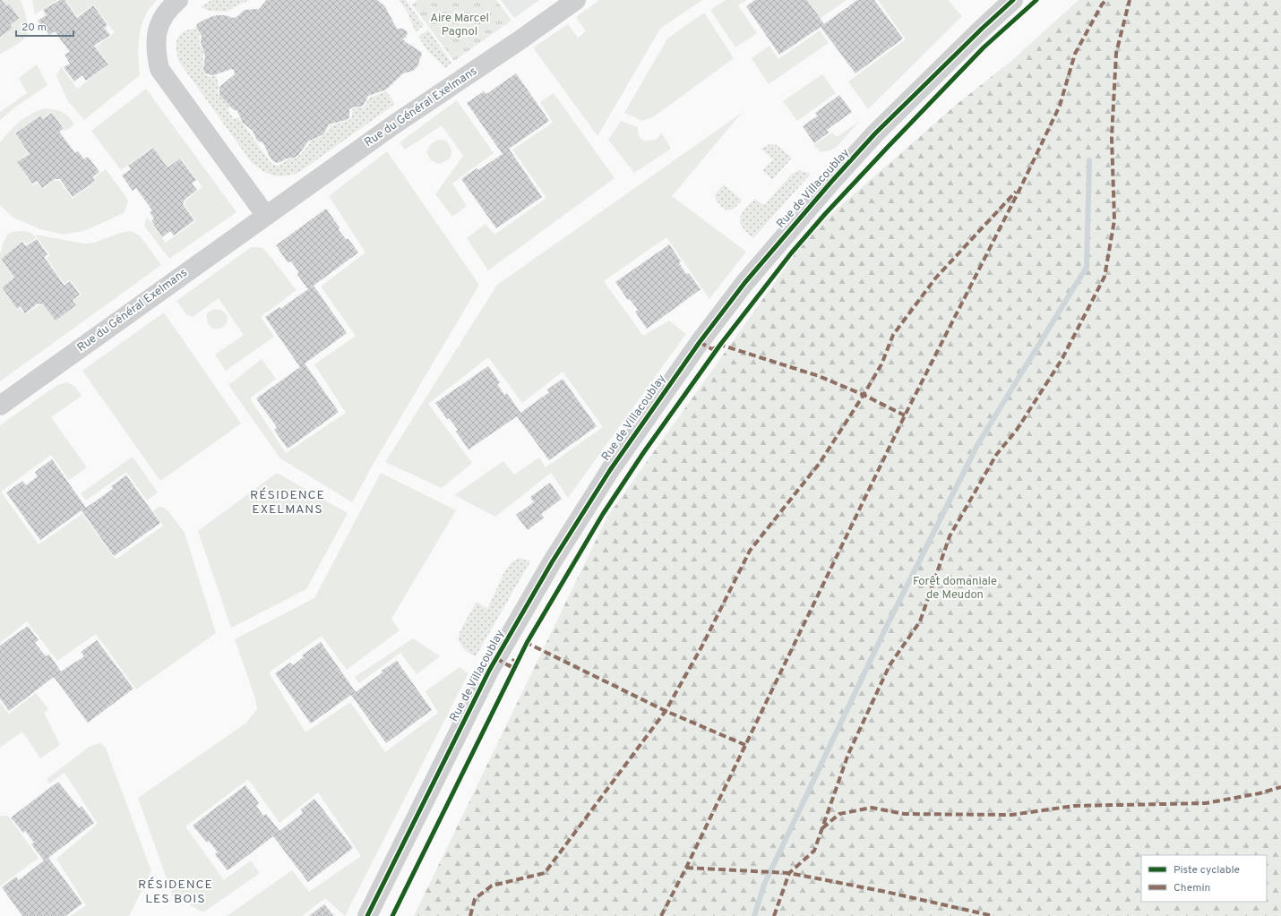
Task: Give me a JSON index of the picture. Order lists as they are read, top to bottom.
{
  "streets": {
    "street": ["Rue du Général Exelmans", "Rue de Villacoublay"]
  },
  "districts": ["RÉSIDENCE EXELMANS", "RÉSIDENCE LES BOIS"],
  "parks": ["Aire Marcel Pagnol", "Forêt domaniale de Meudon"],
  "legend": ["Piste cyclable", "Chemin"],
  "scale_bar": "20 m"
}
